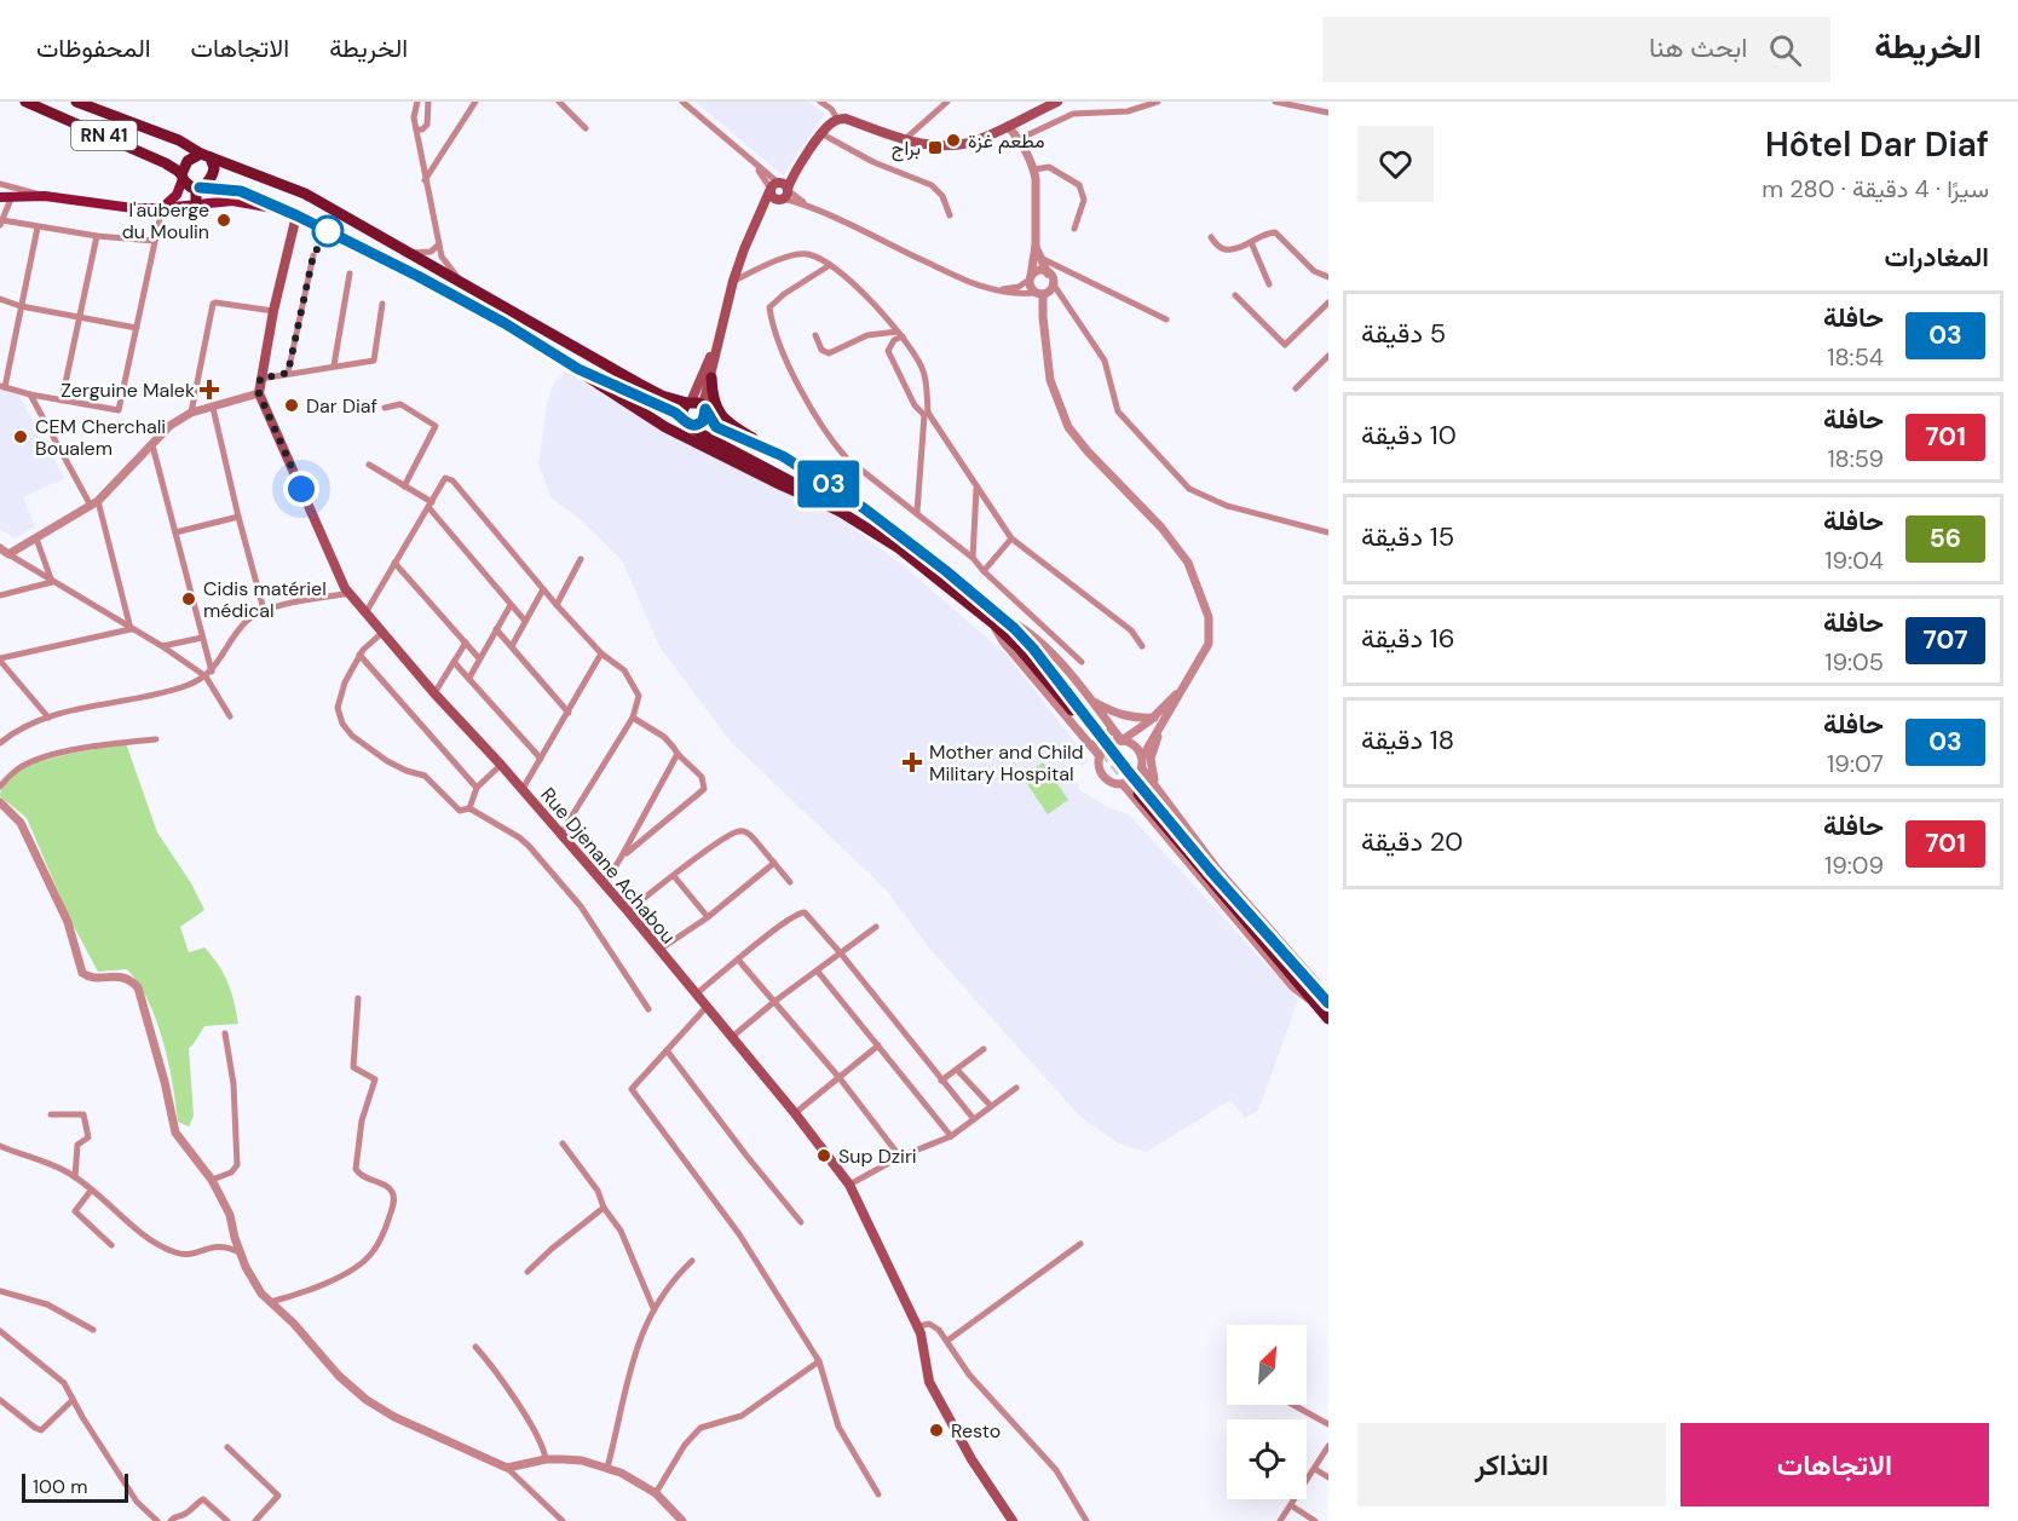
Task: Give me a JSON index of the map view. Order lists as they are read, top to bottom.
{
  "streets": {
    "highway": ["RN 41"],
    "main road": ["Rue Djenane Achabou"]
  },
  "places": {
    "other": [
      "مطعم غزة",
      "l'auberge du Moulin",
      "Dar Diaf",
      "CEM Cherchali Boualem",
      "Cidis matériel médical",
      "Sup Dziri",
      "Resto"
    ],
    "transit": ["براج"],
    "health": ["Zerguine Malek", "Mother and Child Military Hospital"]
  },
  "lines": ["bus line 03"],
  "scale_bar": "100 m",
  "north": "top right",
  "page": {
    "header": "الخريطة",
    "search": "ابحث هنا",
    "nav": ["الخريطة", "الاتجاهات", "المحفوظات"],
    "heading": [
      ["Hôtel Dar Diaf", "سيرًا · 4 دقيقة · 280 m"],
      "المغادرات"
    ],
    "on_map": "03",
    "list": [
      {
        "mark": "03",
        "name": "حافلة",
        "note": "18:54",
        "value": "5 دقيقة"
      },
      {
        "mark": "701",
        "name": "حافلة",
        "note": "18:59",
        "value": "10 دقيقة"
      },
      {
        "mark": "56",
        "name": "حافلة",
        "note": "19:04",
        "value": "15 دقيقة"
      },
      {
        "mark": "707",
        "name": "حافلة",
        "note": "19:05",
        "value": "16 دقيقة"
      },
      {
        "mark": "03",
        "name": "حافلة",
        "note": "19:07",
        "value": "18 دقيقة"
      },
      {
        "mark": "701",
        "name": "حافلة",
        "note": "19:09",
        "value": "20 دقيقة"
      }
    ],
    "buttons": ["الاتجاهات", "التذاكر"],
    "scale": "100 m"
  }
}
